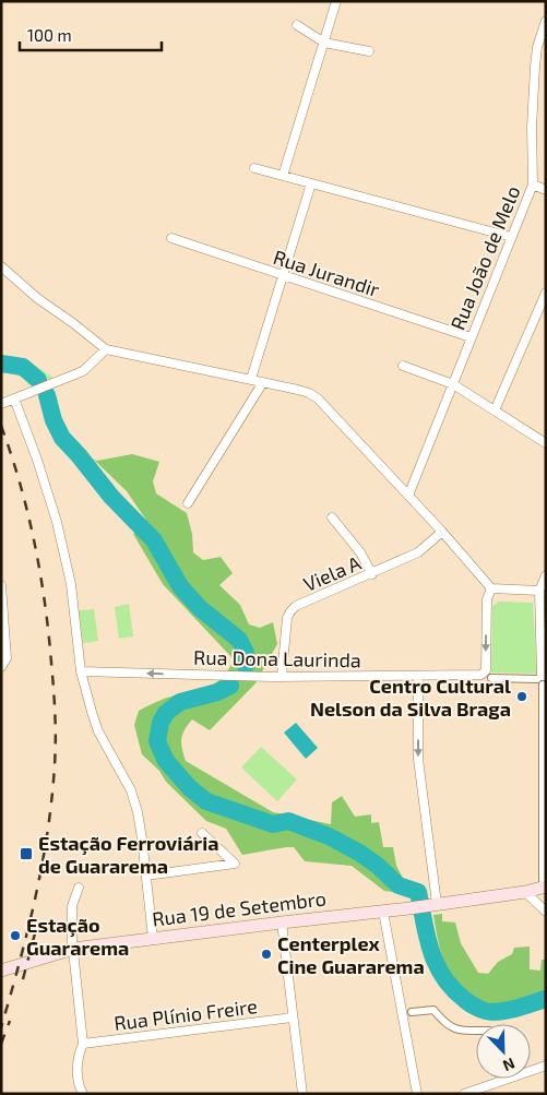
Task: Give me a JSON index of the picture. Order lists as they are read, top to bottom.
{
  "streets": {
    "main road": ["Rua 19 de Setembro"],
    "street": [
      "Rua João de Melo",
      "Rua Jurandir",
      "Viela A",
      "Rua Dona Laurinda",
      "Rua Plínio Freire"
    ]
  },
  "crossings": [
    ["Rua João de Melo", "Rua Jurandir"],
    ["Viela A", "Rua Dona Laurinda"]
  ],
  "one_way": ["Rua Dona Laurinda"],
  "places": {
    "other": ["Centro Cultural Nelson da Silva Braga", "Estação Guararema", "Centerplex Cine Guararema"],
    "transit": ["Estação Ferroviária de Guararema"]
  },
  "scale_bar": "100 m",
  "north": "bottom right"
}
